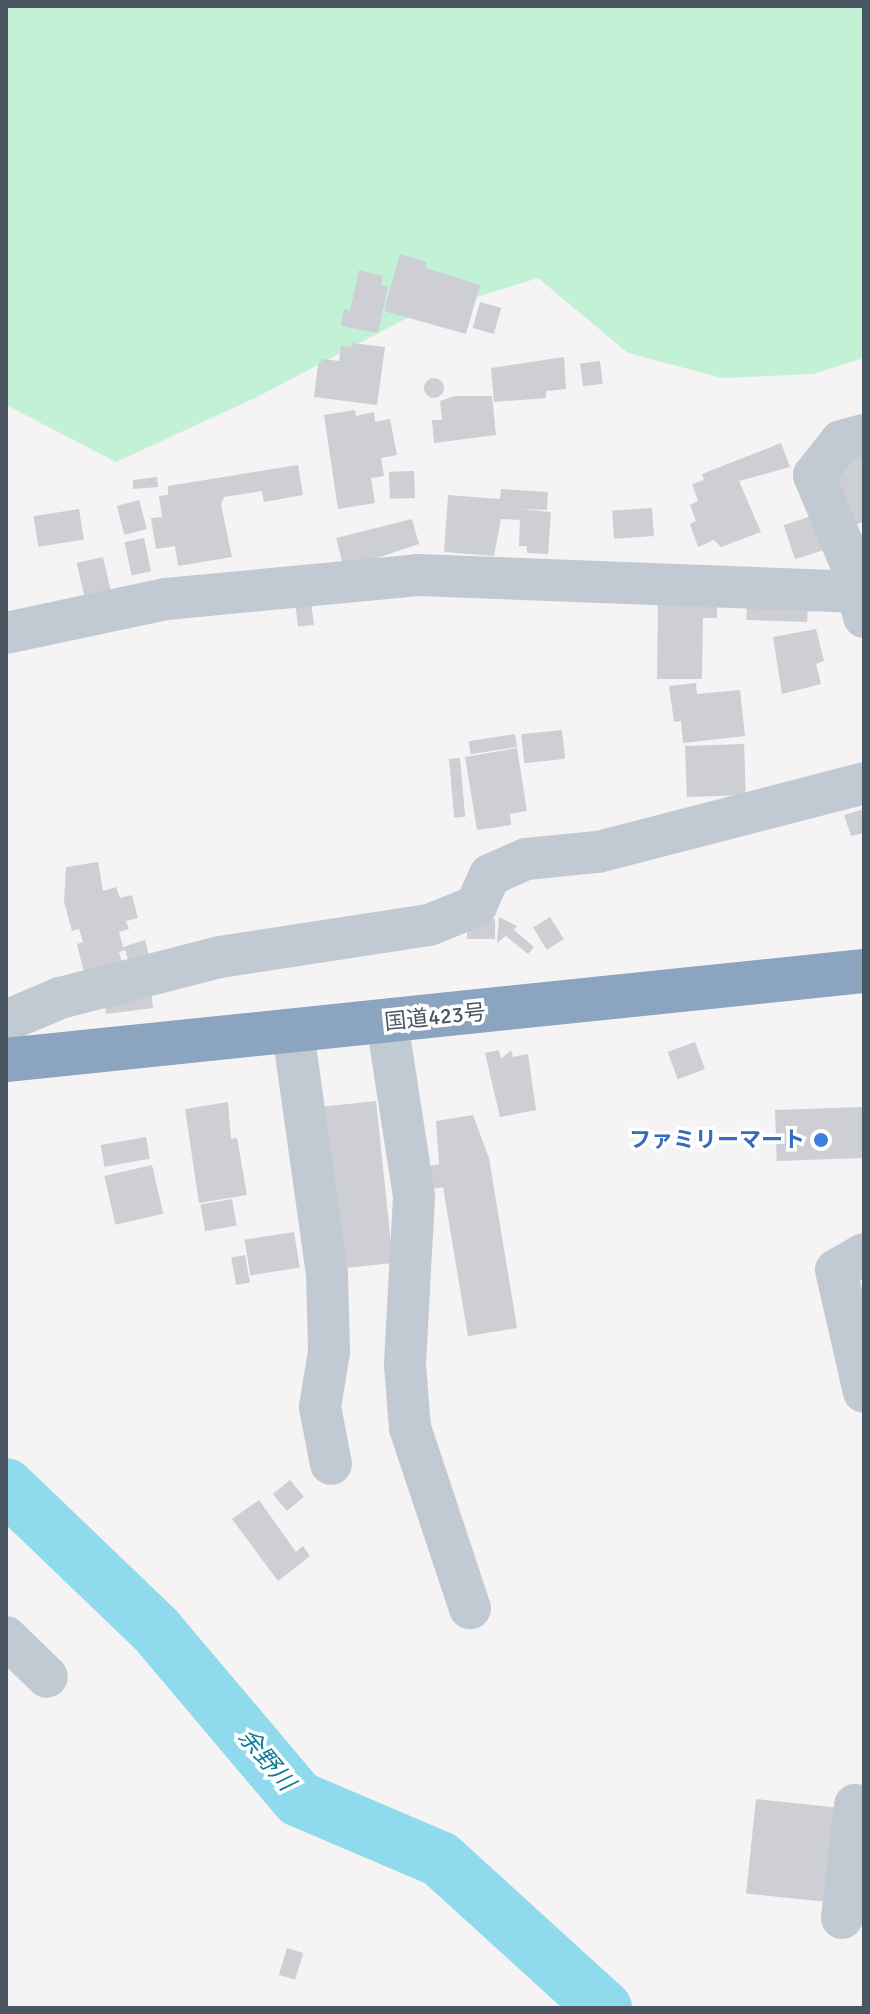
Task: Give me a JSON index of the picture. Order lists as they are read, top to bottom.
{
  "streets": {
    "highway": ["国道423号"]
  },
  "water": ["余野川"],
  "places": ["ファミリーマート"]
}
